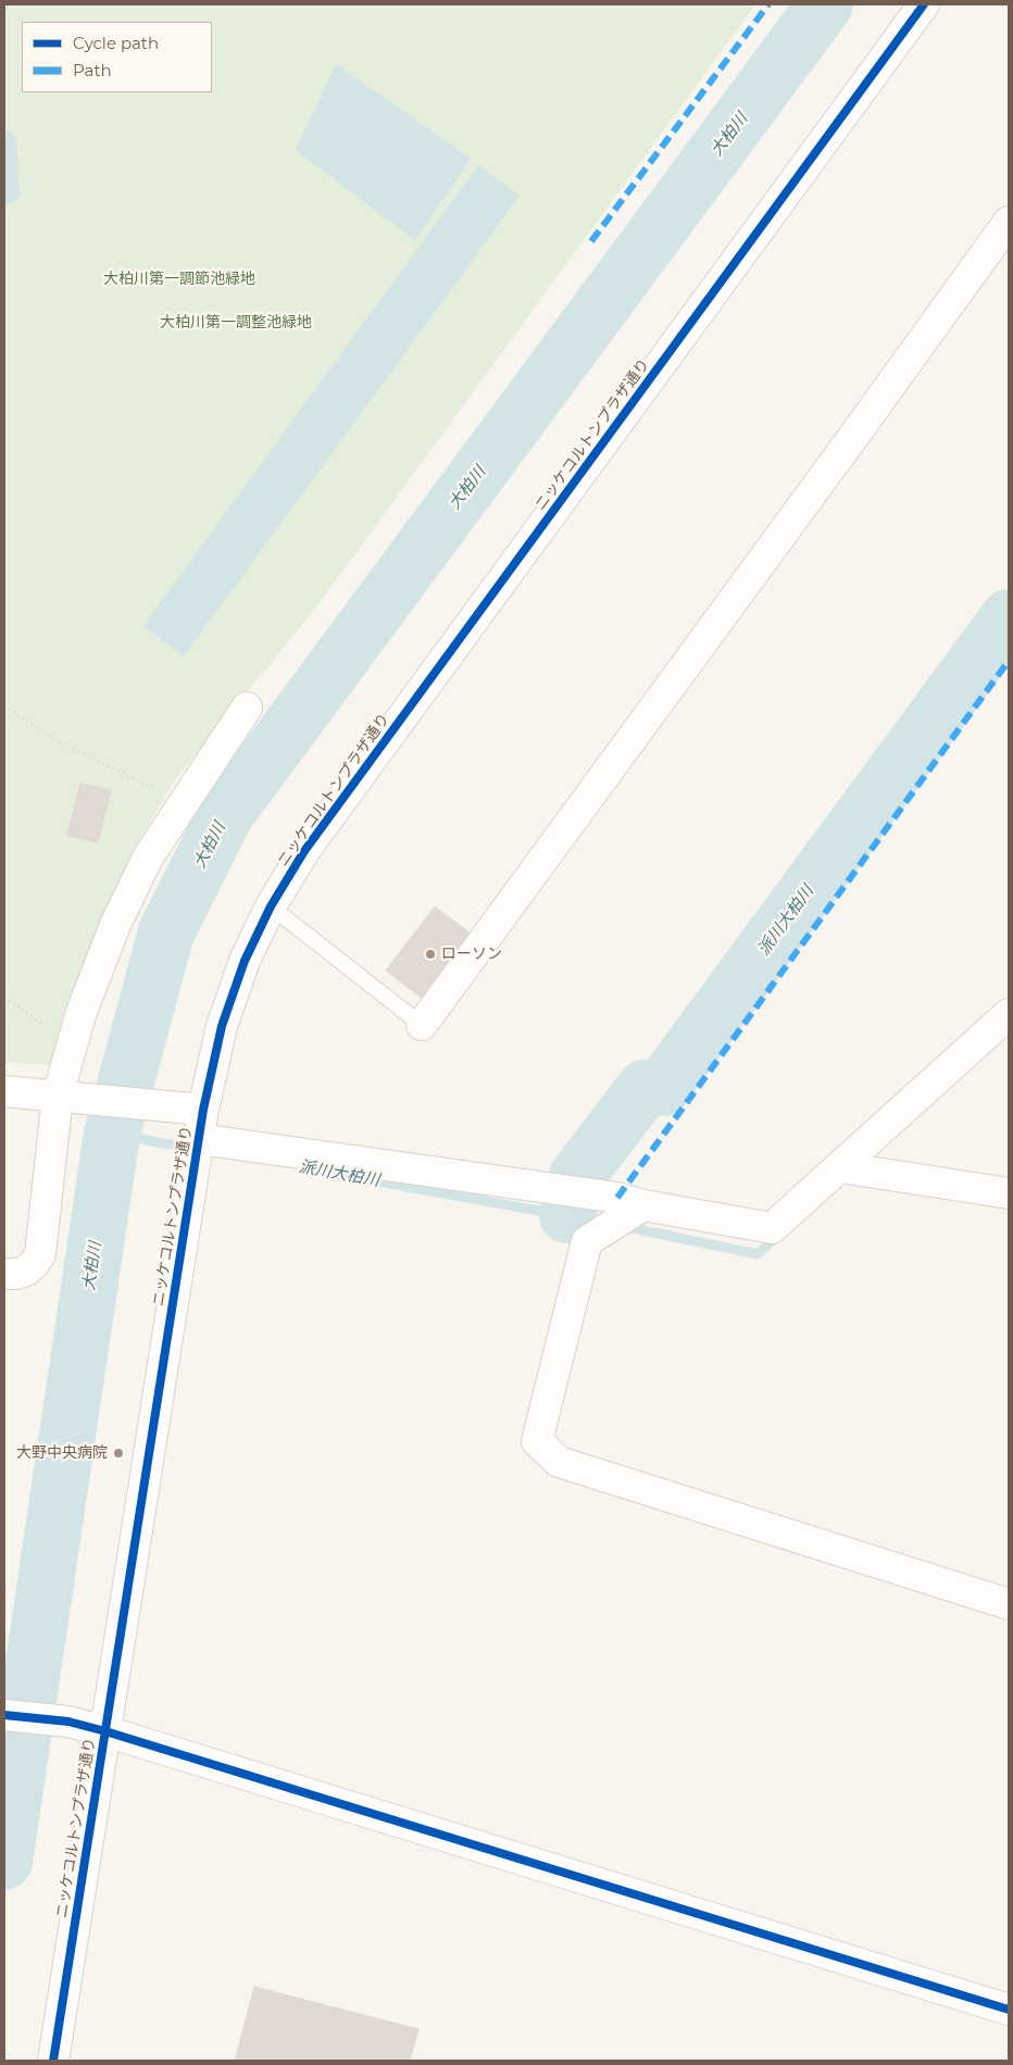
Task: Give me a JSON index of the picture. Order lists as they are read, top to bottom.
{
  "streets": {
    "street": ["ニッケコルトンプラザ通り"]
  },
  "water": ["大柏川", "派川大柏川"],
  "parks": ["大柏川第一調節池緑地", "大柏川第一調整池緑地"],
  "places": ["ローソン", "大野中央病院"],
  "legend": ["Cycle path", "Path"]
}
